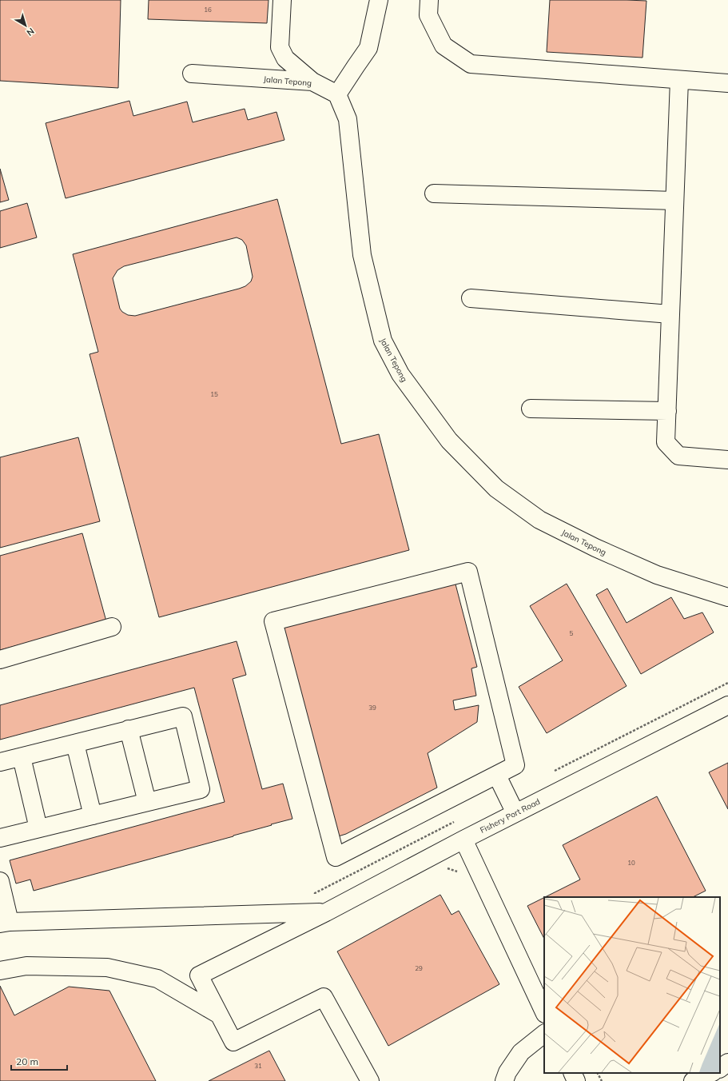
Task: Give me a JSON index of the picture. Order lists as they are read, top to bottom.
{
  "streets": {
    "street": ["Jalan Tepong", "Fishery Port Road"]
  },
  "house_numbers": [
    "16",
    "15",
    "5",
    "39",
    "10",
    "29",
    "31"
  ],
  "scale_bar": "20 m",
  "north": "bottom right"
}
